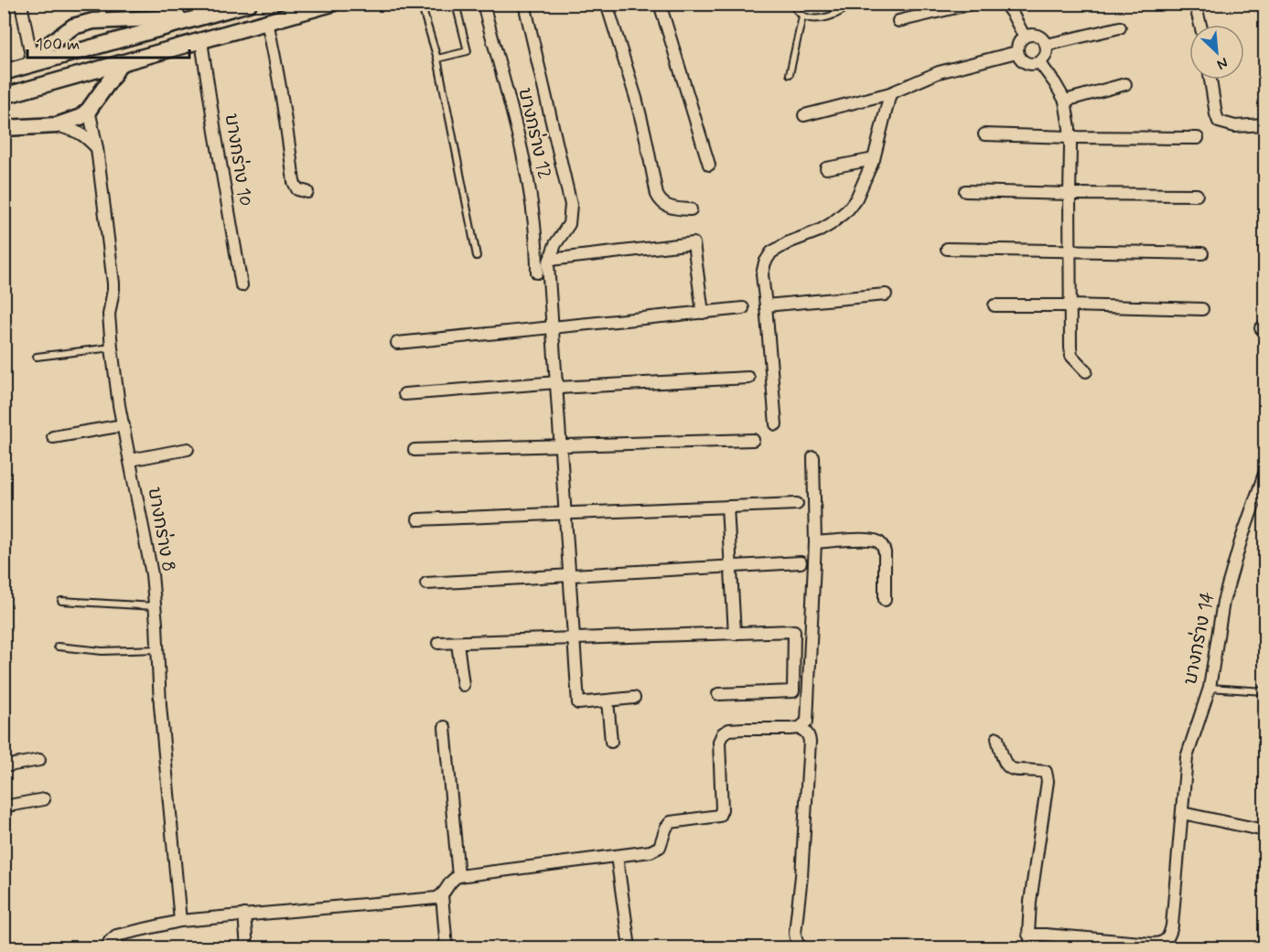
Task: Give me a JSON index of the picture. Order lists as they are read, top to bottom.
{
  "streets": {
    "street": [
      "บางกร่าง 12",
      "บางกร่าง 10",
      "บางกร่าง 8",
      "บางกร่าง 14"
    ]
  },
  "scale_bar": "100 m",
  "north": "bottom right"
}
